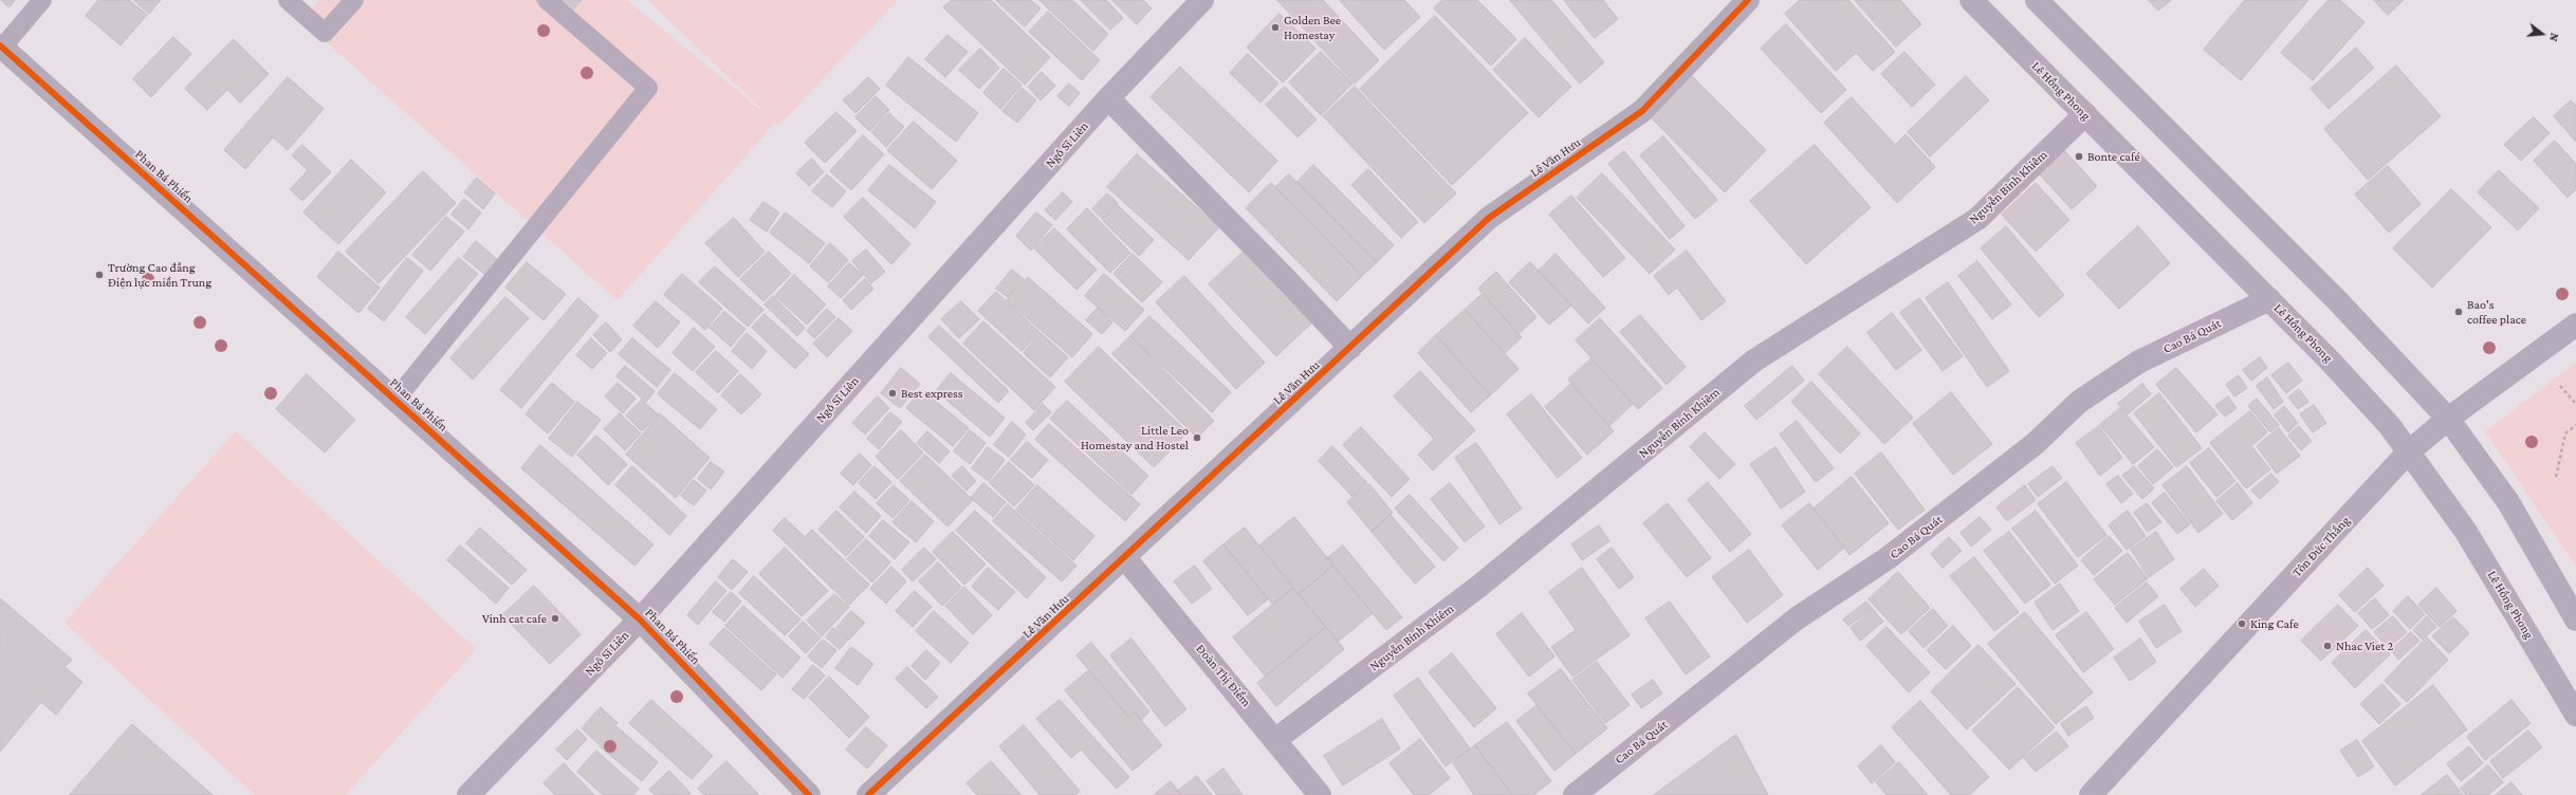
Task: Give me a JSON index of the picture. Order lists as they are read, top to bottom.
{
  "streets": {
    "street": [
      "Lê Hồng Phong",
      "Ngô Sĩ Liên",
      "Lê Văn Hưu",
      "Phan Bá Phiến",
      "Nguyễn Bỉnh Khiêm",
      "Cao Bá Quát",
      "Tôn Đức Thắng",
      "Đoàn Thị Điểm"
    ]
  },
  "crossings": [
    ["Lê Hồng Phong", "Nguyễn Bỉnh Khiêm"],
    ["Lê Hồng Phong", "Cao Bá Quát"],
    ["Lê Hồng Phong", "Tôn Đức Thắng"],
    ["Ngô Sĩ Liên", "Phan Bá Phiến"],
    ["Lê Văn Hưu", "Đoàn Thị Điểm"],
    ["Nguyễn Bỉnh Khiêm", "Đoàn Thị Điểm"]
  ],
  "places": [
    "Golden Bee Homestay",
    "Bonte café",
    "Trường Cao đẳng Điện lực miền Trung",
    "Bao's coffee place",
    "Best express",
    "Little Leo Homestay and Hostel",
    "Vinh cat cafe",
    "King Cafe",
    "Nhac Viet 2"
  ],
  "north": "right"
}
